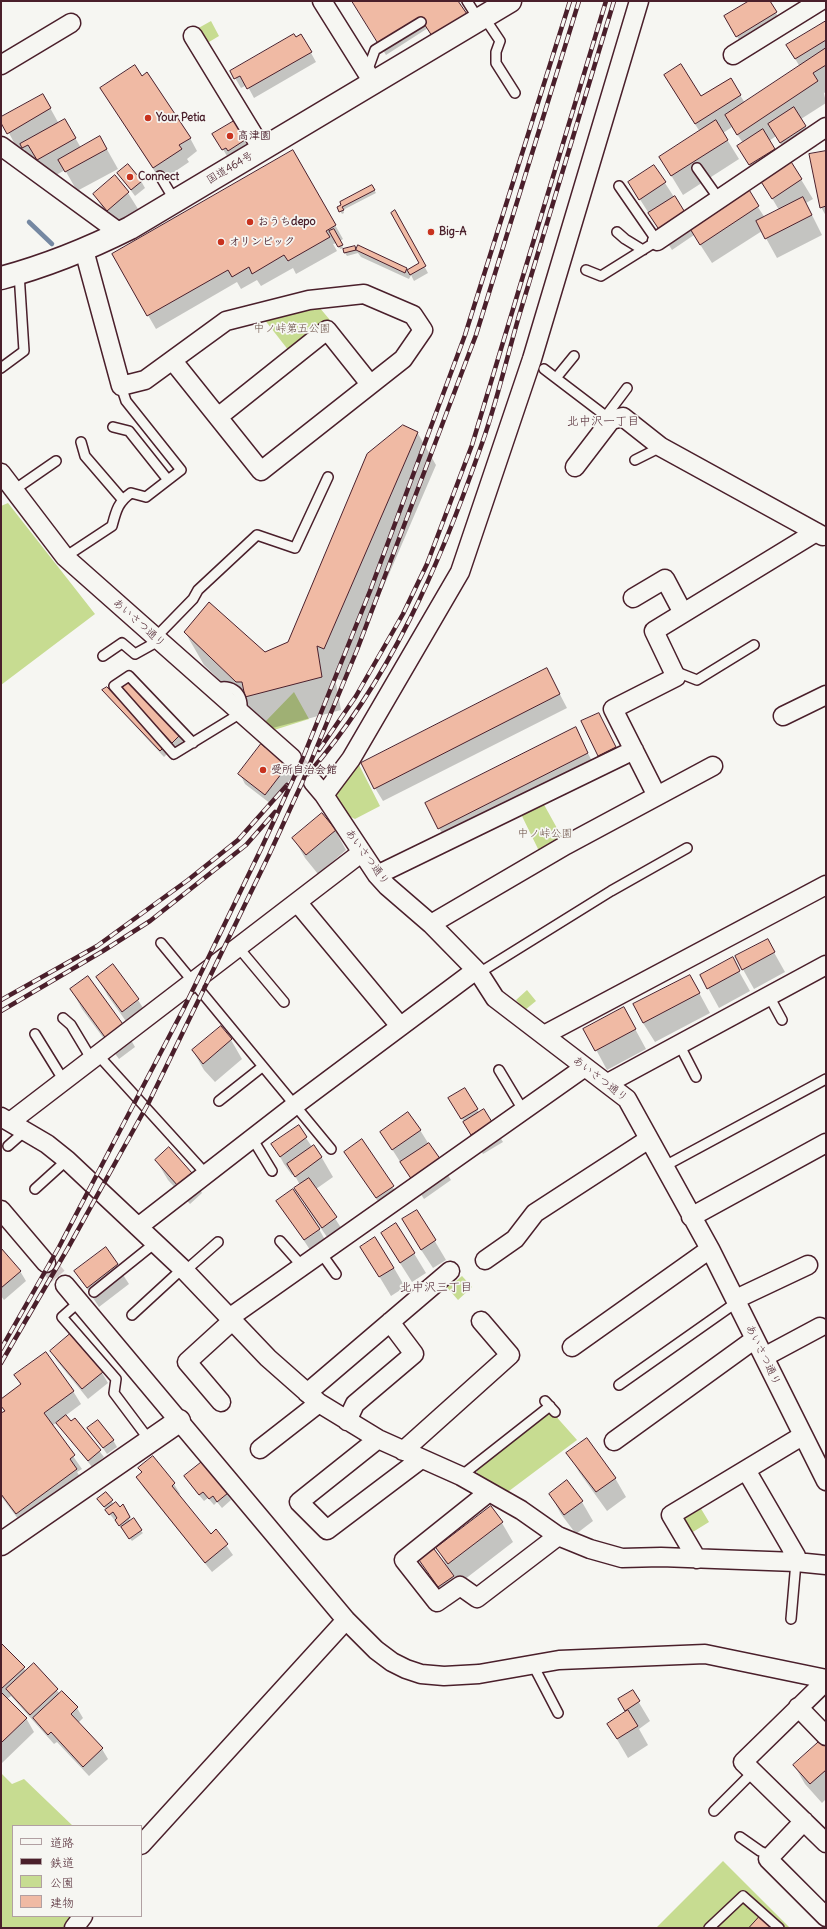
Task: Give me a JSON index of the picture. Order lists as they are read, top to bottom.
{
  "streets": {
    "main road": ["国道464号"],
    "street": ["あいさつ通り"]
  },
  "districts": ["北中沢一丁目", "北中沢三丁目"],
  "parks": ["中ノ峠第五公園", "中ノ峠公園"],
  "places": [
    "Your Petia",
    "高津園",
    "Connect",
    "おうちdepo",
    "Big-A",
    "オリンピック",
    "受所自治会館"
  ],
  "legend": [
    "道路",
    "鉄道",
    "公園",
    "建物"
  ]
}
